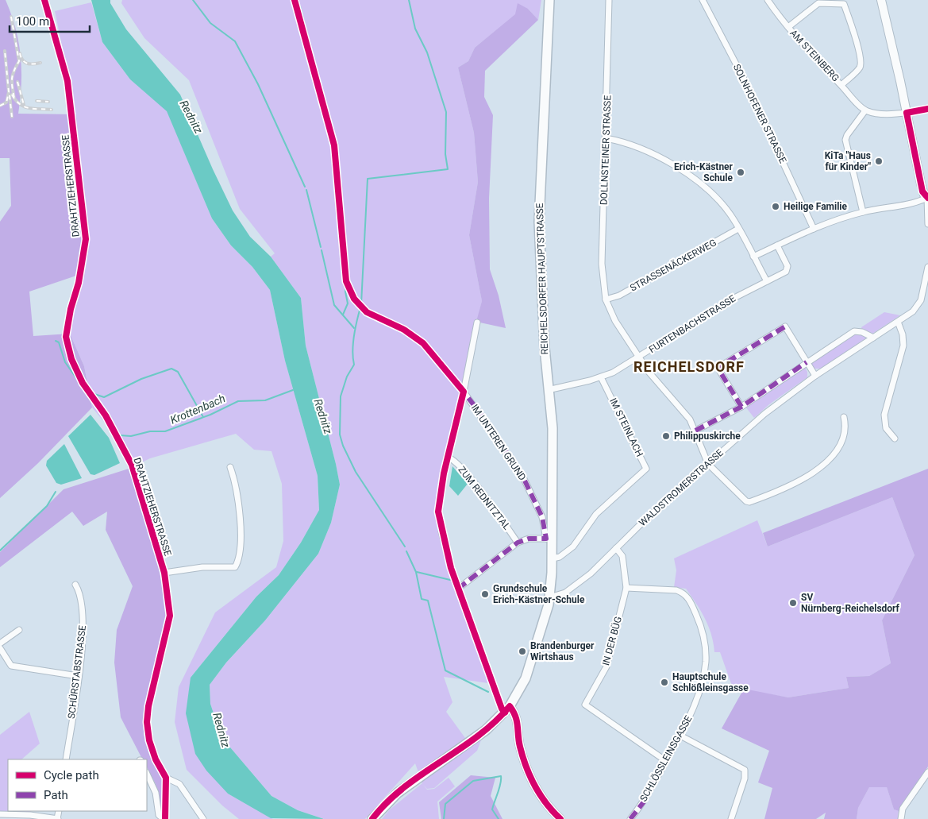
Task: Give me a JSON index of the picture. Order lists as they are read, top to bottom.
{
  "streets": {
    "main road": ["REICHELSDORFER HAUPTSTRASSE"],
    "street": [
      "AM STEINBERG",
      "SOLNHOFENER STRASSE",
      "DOLLNSTEINER STRASSE",
      "DRAHTZIEHERSTRASSE",
      "STRASSENÄCKERWEG",
      "FURTENBACHSTRASSE",
      "IM STEINLACH",
      "IM UNTEREN GRUND",
      "WALDSTROMERSTRASSE",
      "ZUM REDNITZTAL",
      "IN DER BÜG",
      "SCHÜRSTABSTRASSE",
      "SCHLÖSSLEINSGASSE"
    ]
  },
  "crossings": [
    ["DOLLNSTEINER STRASSE", "STRASSENÄCKERWEG"],
    ["DOLLNSTEINER STRASSE", "FURTENBACHSTRASSE"],
    ["DOLLNSTEINER STRASSE", "WALDSTROMERSTRASSE"],
    ["REICHELSDORFER HAUPTSTRASSE", "FURTENBACHSTRASSE"],
    ["REICHELSDORFER HAUPTSTRASSE", "IM STEINLACH"],
    ["REICHELSDORFER HAUPTSTRASSE", "IM UNTEREN GRUND"],
    ["REICHELSDORFER HAUPTSTRASSE", "WALDSTROMERSTRASSE"],
    ["FURTENBACHSTRASSE", "IM STEINLACH"],
    ["WALDSTROMERSTRASSE", "IN DER BÜG"],
    ["IN DER BÜG", "SCHLÖSSLEINSGASSE"]
  ],
  "districts": ["REICHELSDORF"],
  "water": ["Rednitz", "Krottenbach"],
  "places": [
    "KiTa \"Haus für Kinder\"",
    "Erich-Kästner Schule",
    "Heilige Familie",
    "Philippuskirche",
    "Grundschule Erich-Kästner-Schule",
    "SV Nürnberg-Reichelsdorf",
    "Brandenburger Wirtshaus",
    "Hauptschule Schlößleinsgasse"
  ],
  "legend": ["Cycle path", "Path"],
  "scale_bar": "100 m"
}
